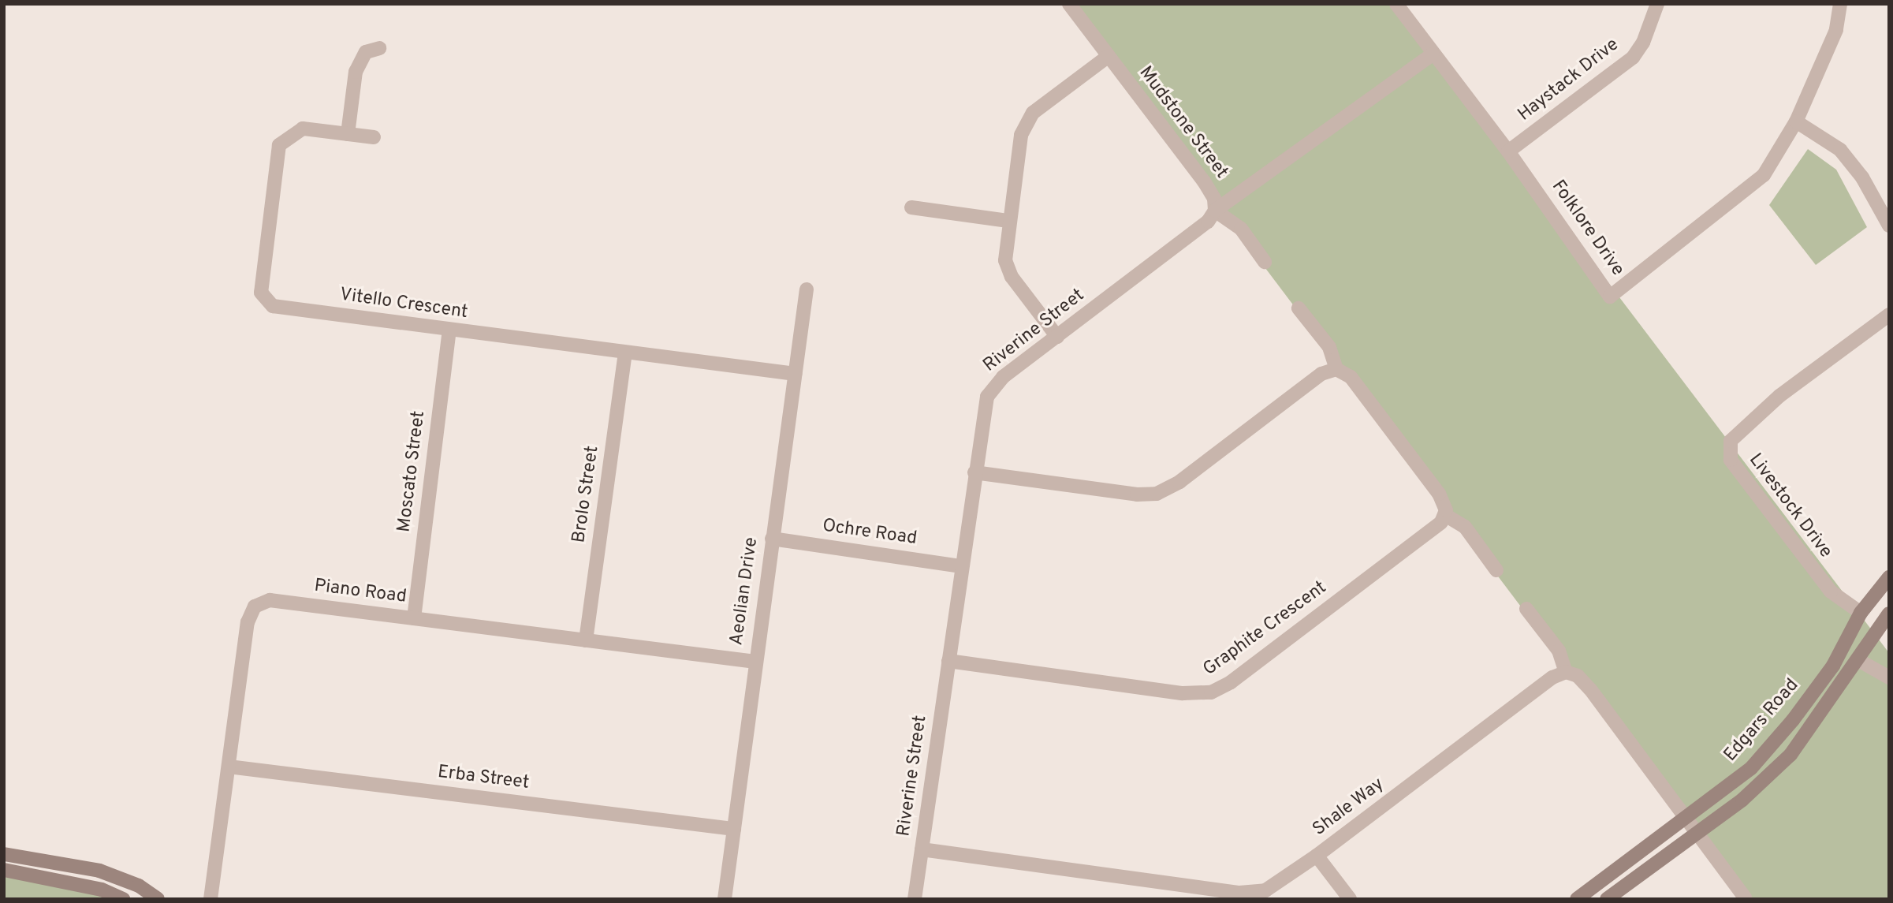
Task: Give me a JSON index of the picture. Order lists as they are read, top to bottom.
{
  "streets": {
    "street": [
      "Haystack Drive",
      "Mudstone Street",
      "Folklore Drive",
      "Vitello Crescent",
      "Riverine Street",
      "Moscato Street",
      "Brolo Street",
      "Livestock Drive",
      "Ochre Road",
      "Aeolian Drive",
      "Piano Road",
      "Graphite Crescent",
      "Edgars Road",
      "Erba Street",
      "Shale Way"
    ]
  },
  "crossings": [
    ["Haystack Drive", "Folklore Drive"],
    ["Mudstone Street", "Riverine Street"],
    ["Folklore Drive", "Riverine Street"],
    ["Vitello Crescent", "Moscato Street"],
    ["Vitello Crescent", "Brolo Street"],
    ["Vitello Crescent", "Aeolian Drive"],
    ["Riverine Street", "Ochre Road"],
    ["Riverine Street", "Graphite Crescent"],
    ["Riverine Street", "Shale Way"],
    ["Moscato Street", "Piano Road"],
    ["Brolo Street", "Piano Road"],
    ["Livestock Drive", "Edgars Road"],
    ["Ochre Road", "Aeolian Drive"],
    ["Aeolian Drive", "Piano Road"],
    ["Aeolian Drive", "Erba Street"],
    ["Piano Road", "Erba Street"]
  ]
}
